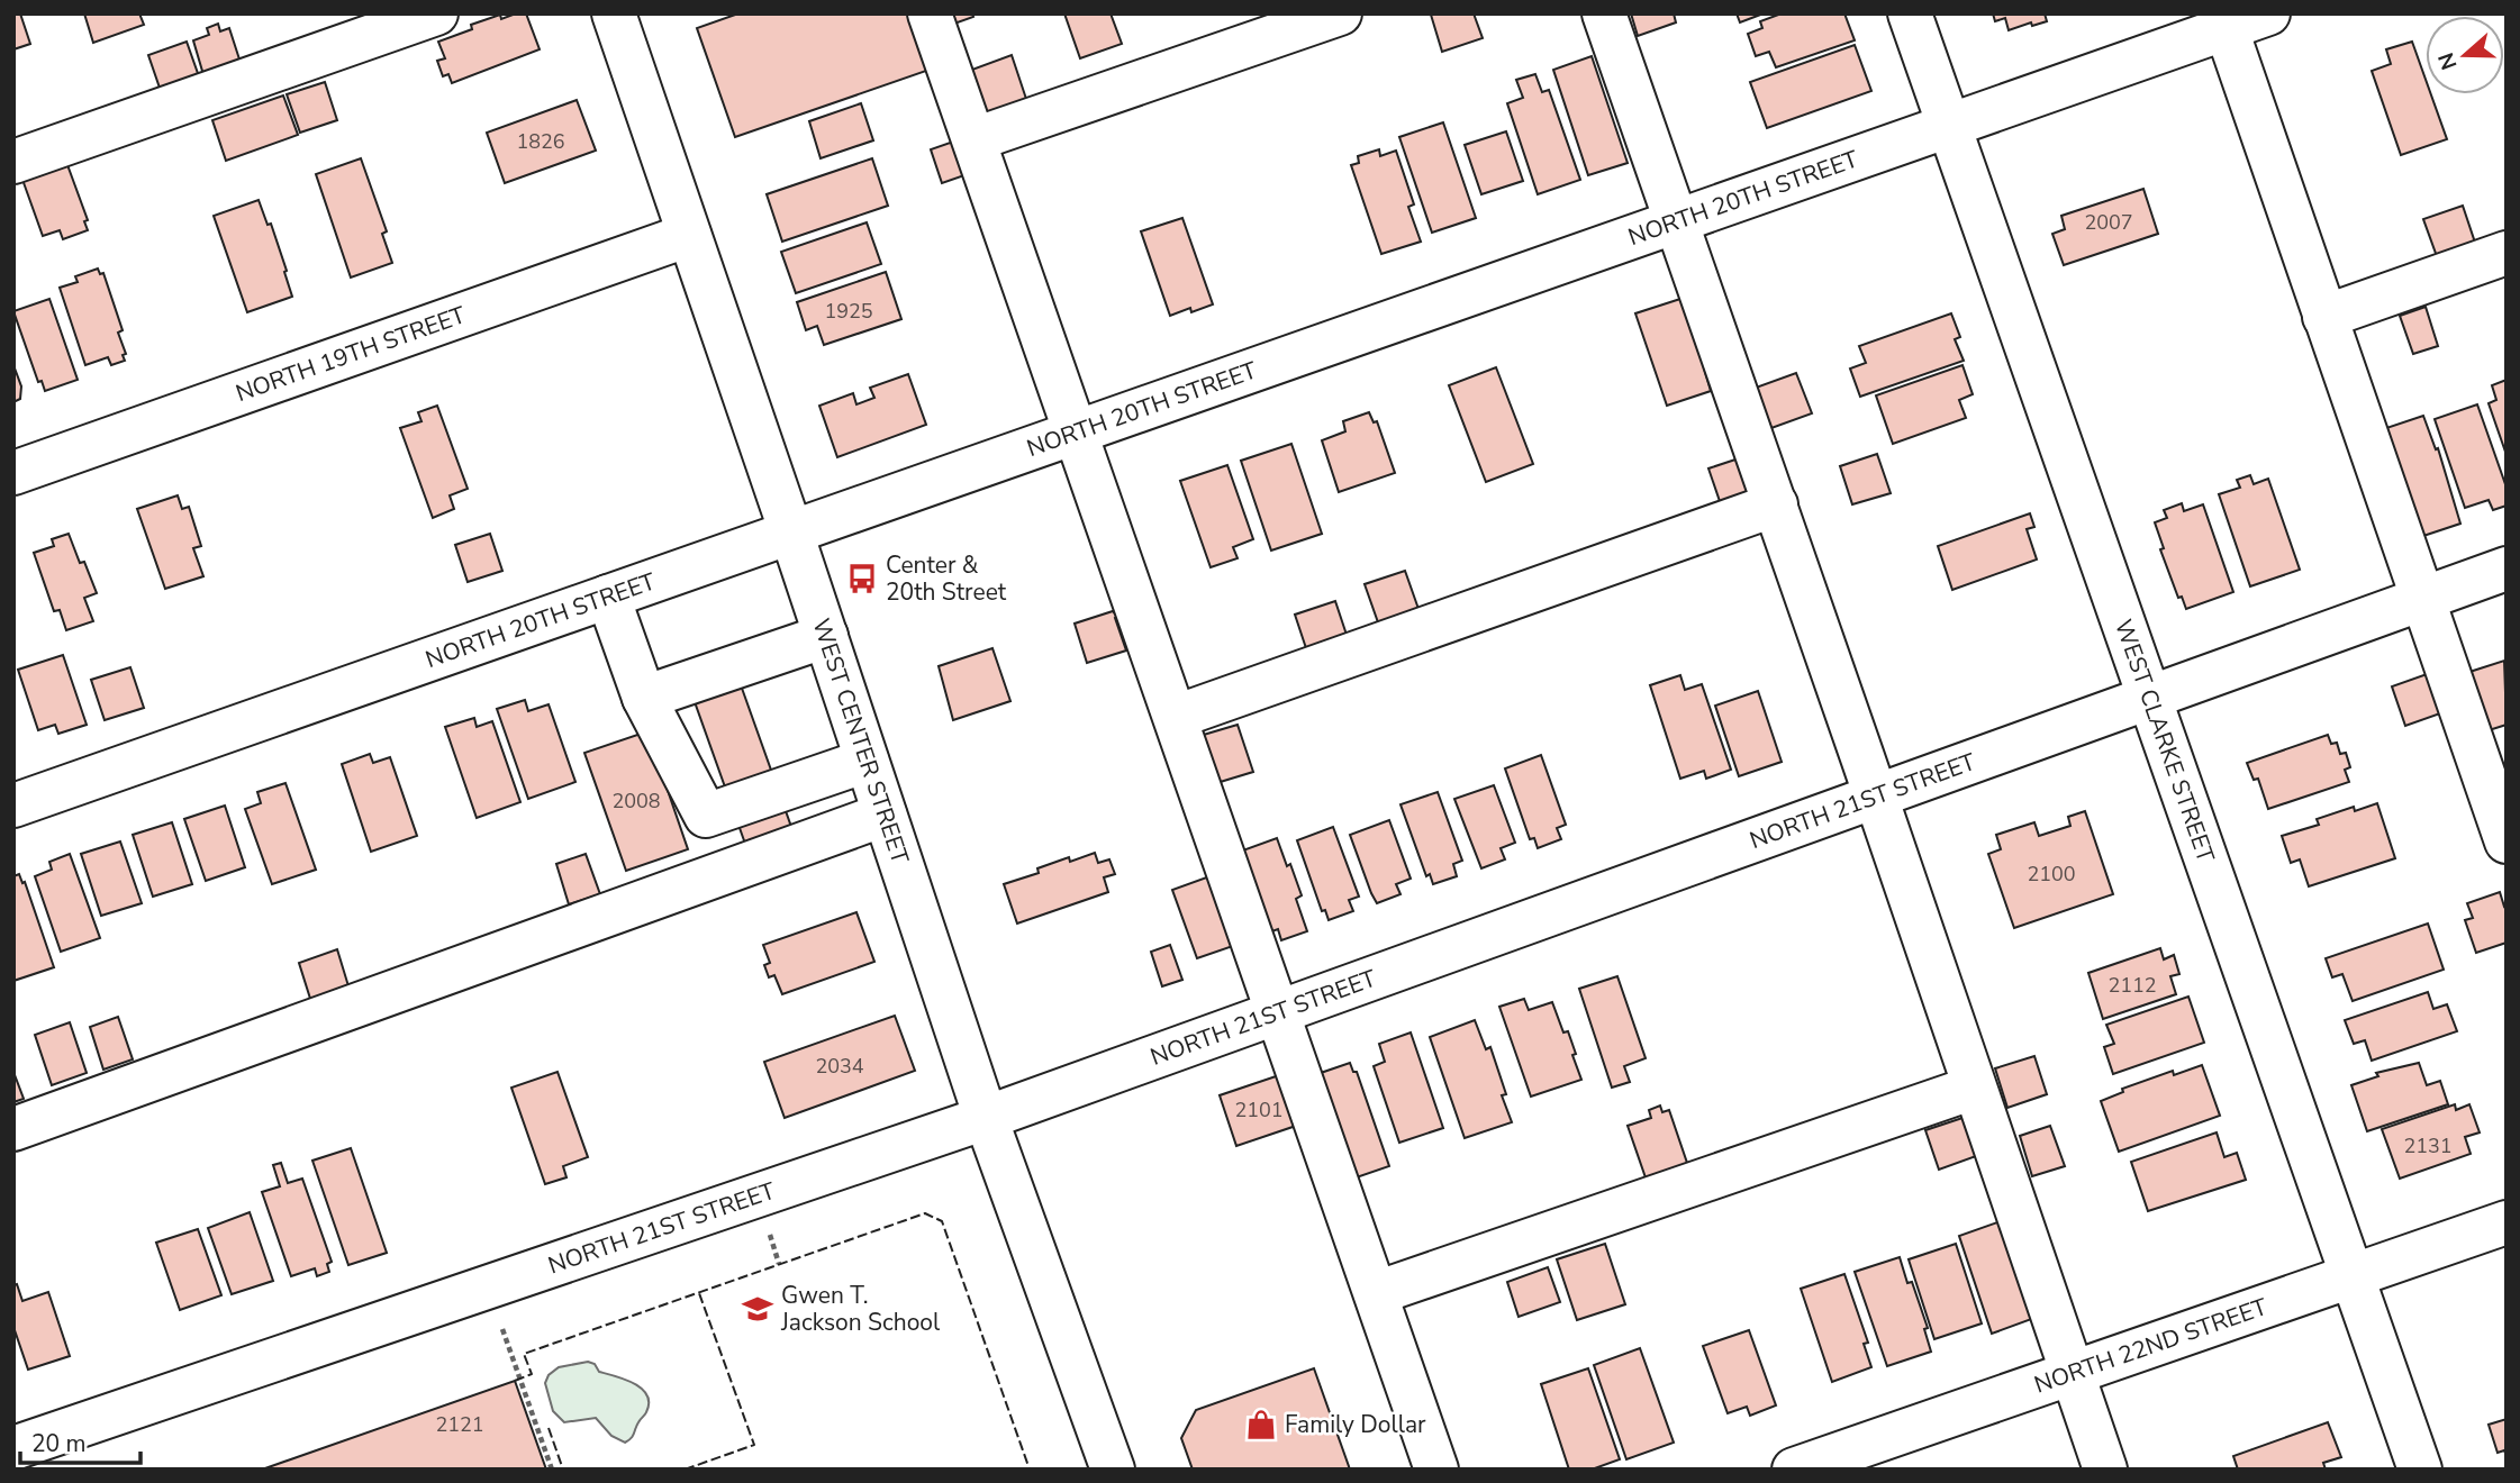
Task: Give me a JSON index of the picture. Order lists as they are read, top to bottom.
{
  "streets": {
    "street": [
      "NORTH 20TH STREET",
      "NORTH 19TH STREET",
      "WEST CLARKE STREET",
      "WEST CENTER STREET",
      "NORTH 21ST STREET",
      "NORTH 22ND STREET"
    ]
  },
  "crossings": [
    ["NORTH 20TH STREET", "WEST CLARKE STREET"],
    ["NORTH 20TH STREET", "WEST CENTER STREET"],
    ["NORTH 19TH STREET", "WEST CENTER STREET"],
    ["WEST CLARKE STREET", "NORTH 21ST STREET"],
    ["WEST CLARKE STREET", "NORTH 22ND STREET"],
    ["WEST CENTER STREET", "NORTH 21ST STREET"]
  ],
  "places": {
    "bus stop": ["Center & 20th Street"],
    "school or university": ["Gwen T. Jackson School"],
    "shop": ["Family Dollar"]
  },
  "house_numbers": [
    "1826",
    "2007",
    "1925",
    "2008",
    "2100",
    "2112",
    "2034",
    "2101",
    "2131",
    "2121"
  ],
  "scale_bar": "20 m",
  "north": "left"
}
